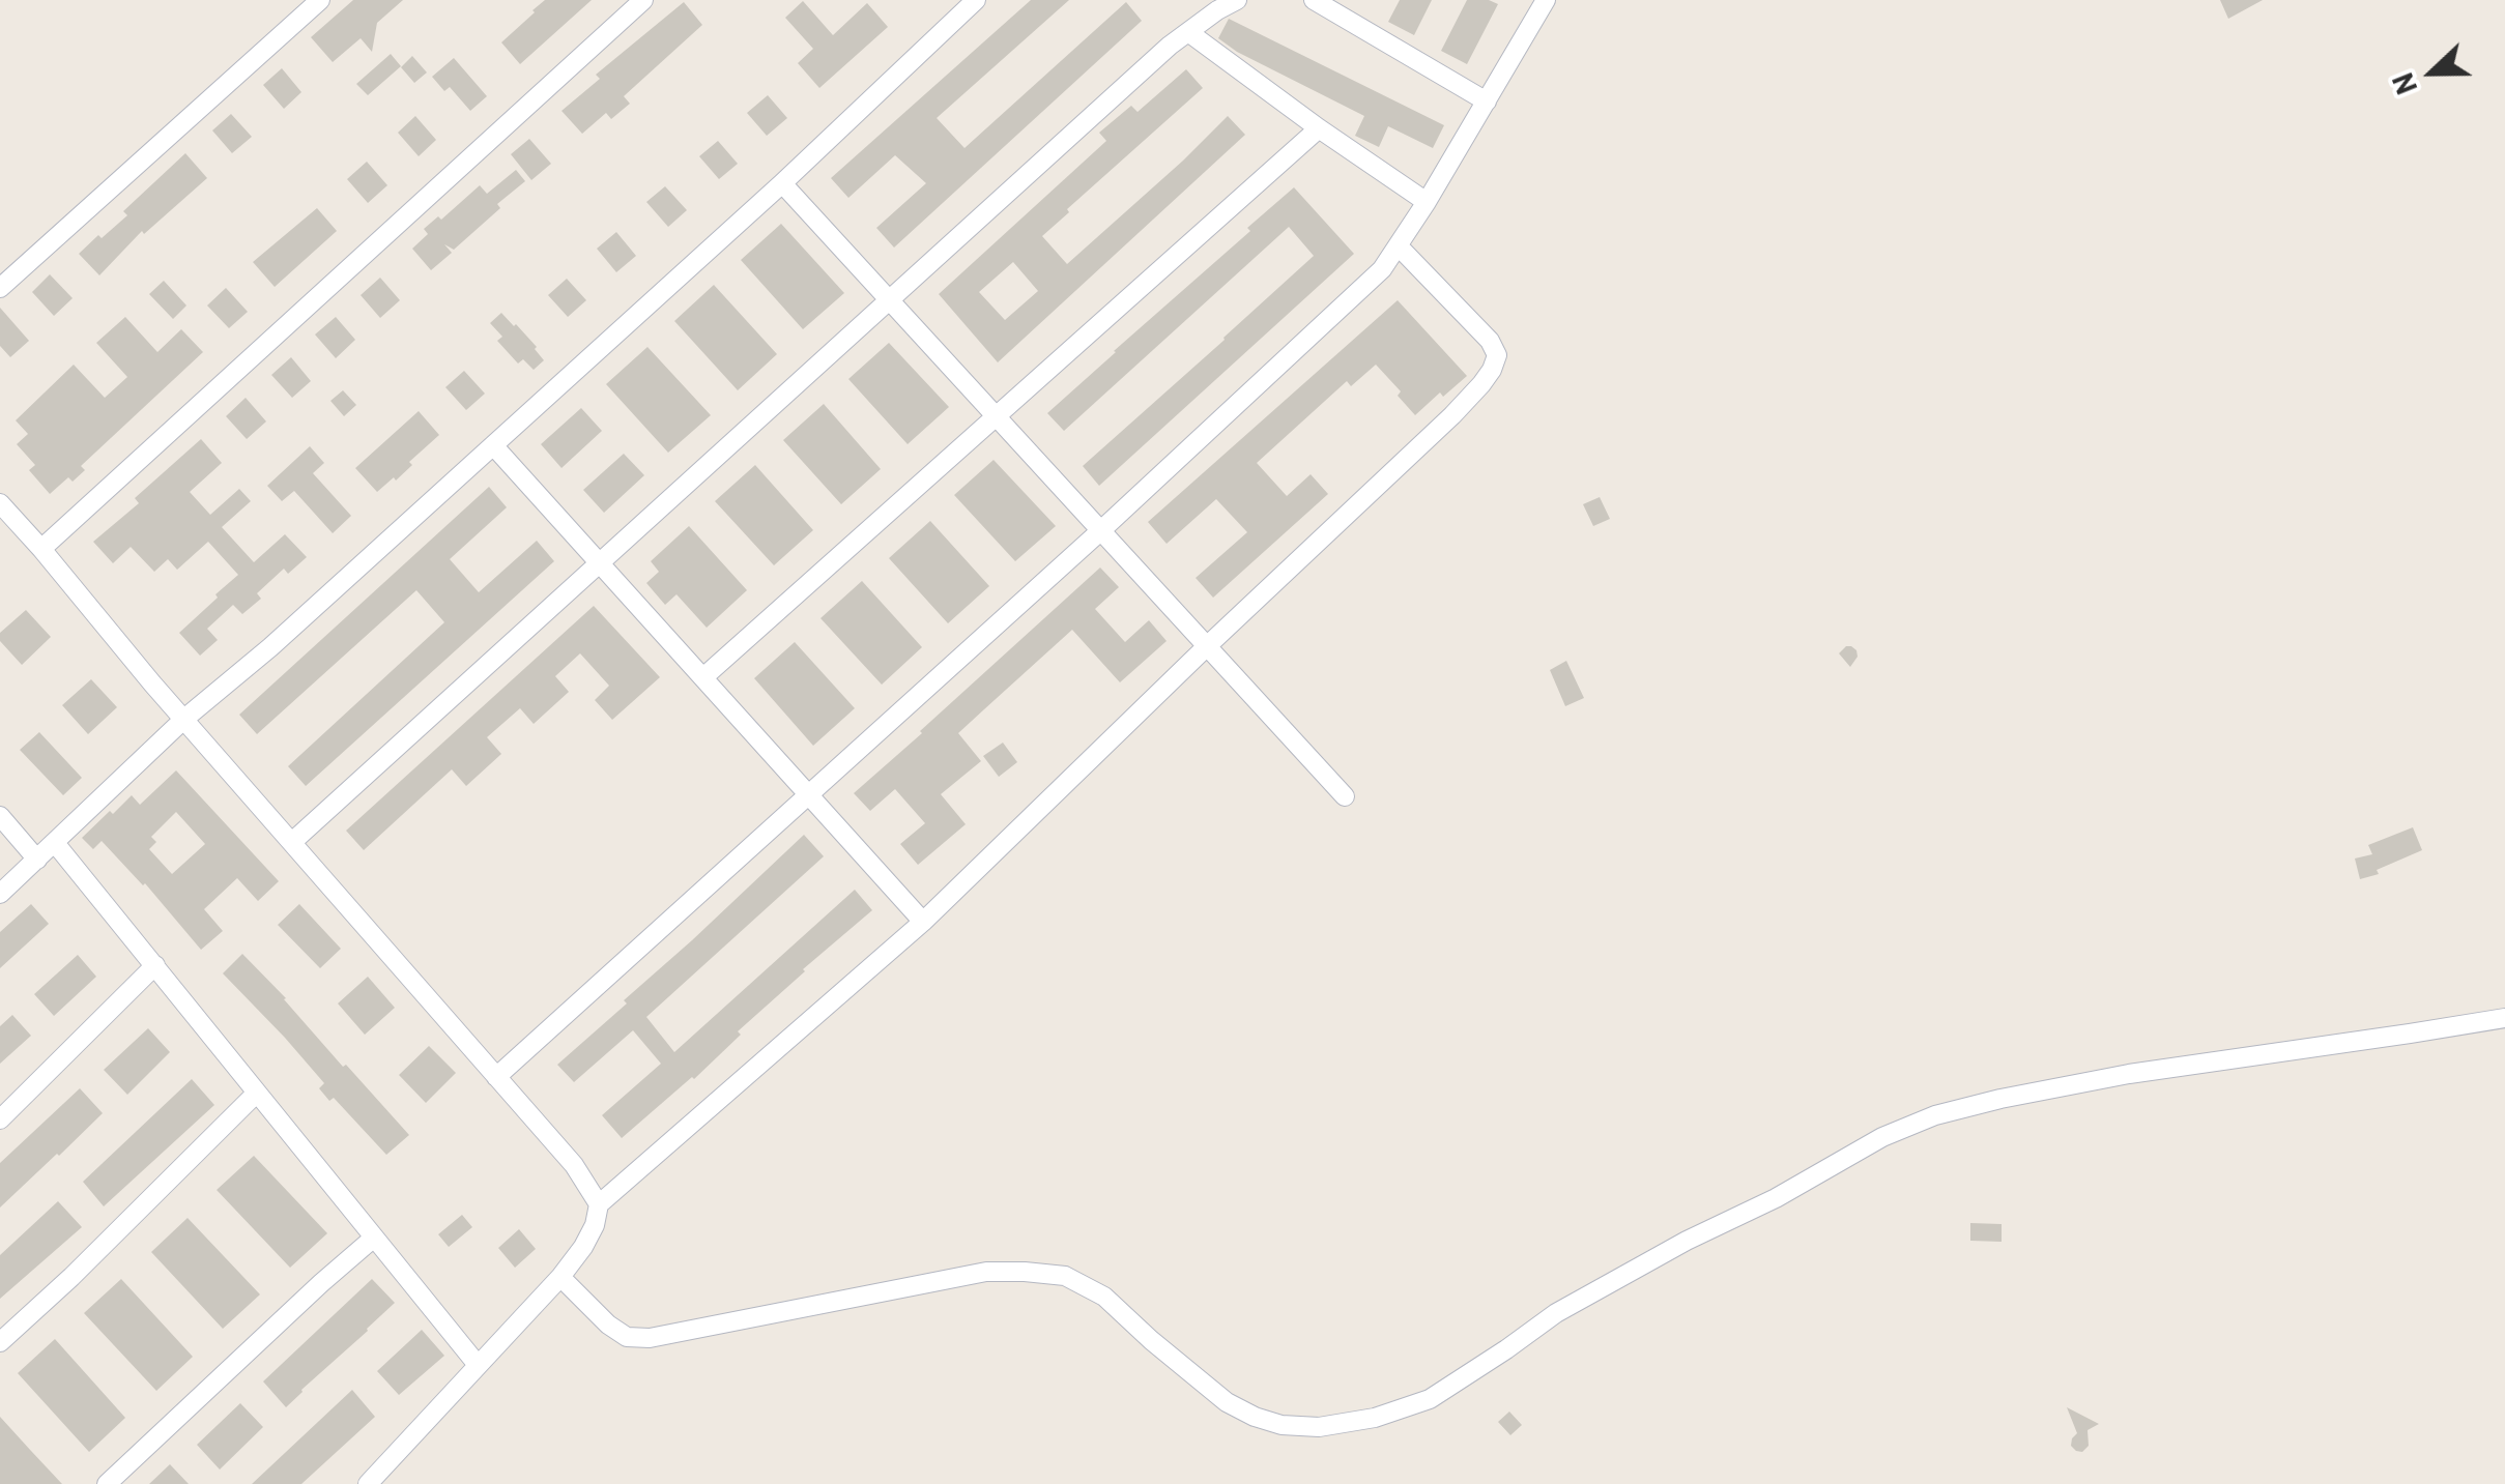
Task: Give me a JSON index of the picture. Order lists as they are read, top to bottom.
{
  "north": "left"
}
